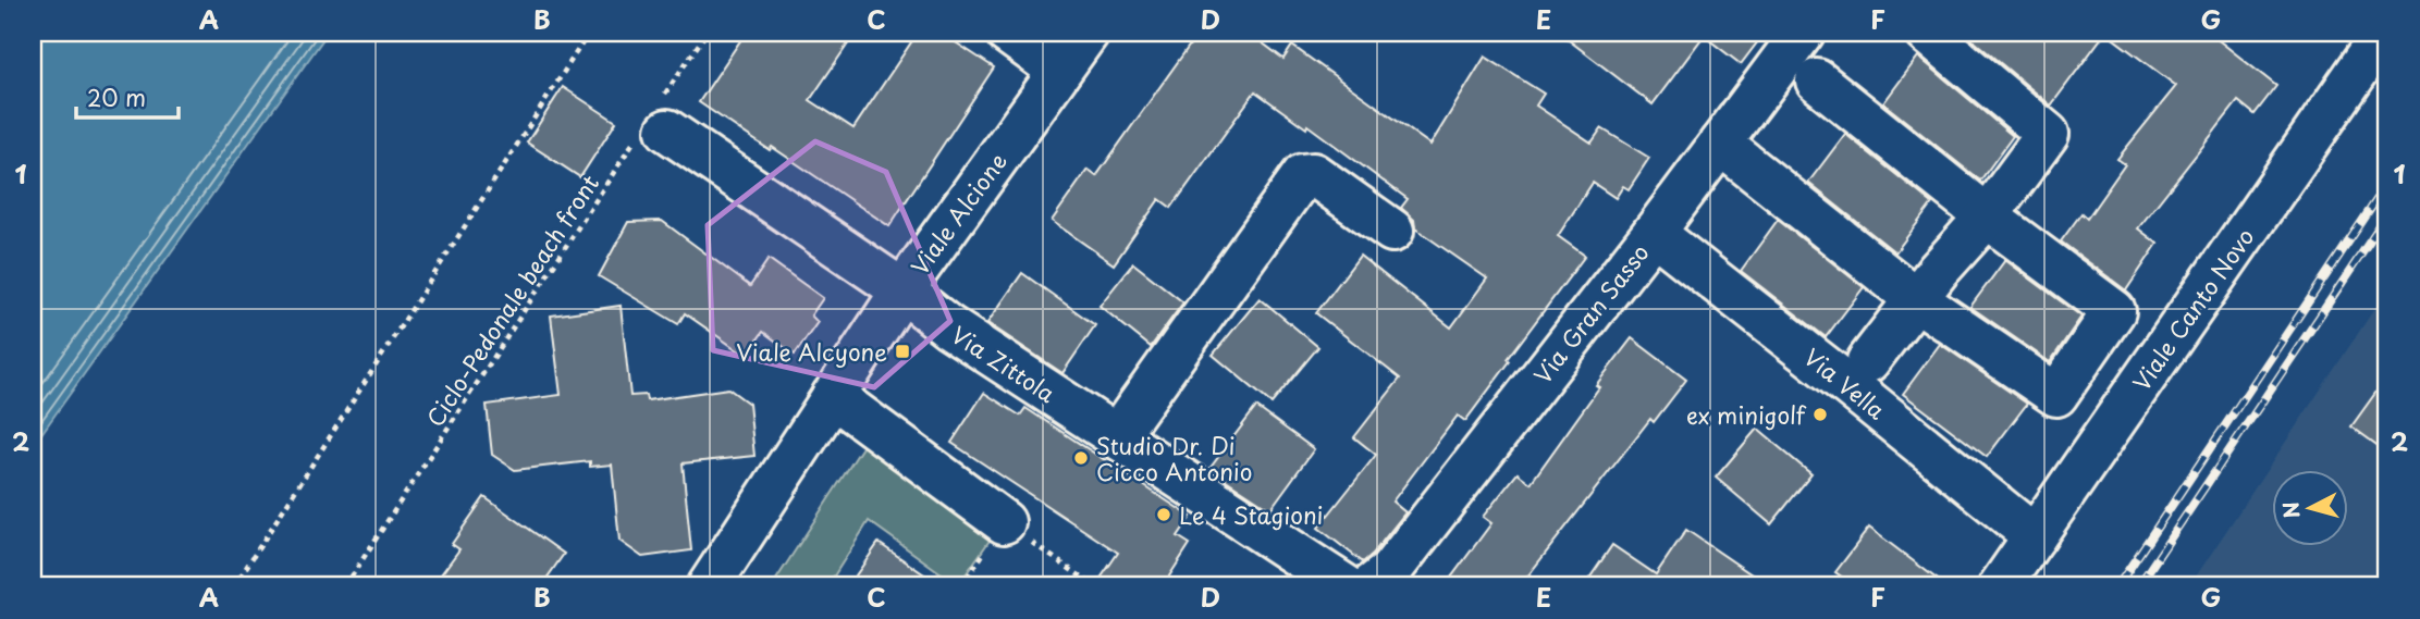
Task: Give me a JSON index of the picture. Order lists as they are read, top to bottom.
{
  "streets": {
    "street": [
      "Viale Alcione",
      "Viale Canto Novo",
      "Via Gran Sasso",
      "Via Zittola",
      "Via Vella"
    ],
    "path": ["Ciclo-Pedonale beach front"]
  },
  "crossings": [
    ["Viale Alcione", "Via Zittola"],
    ["Ciclo-Pedonale beach front", "Via Zittola"],
    ["Viale Canto Novo", "Via Vella"],
    ["Via Gran Sasso", "Via Vella"]
  ],
  "places": {
    "transit": ["Viale Alcyone"],
    "other": ["ex minigolf", "Studio Dr. Di Cicco Antonio", "Le 4 Stagioni"]
  },
  "scale_bar": "20 m",
  "north": "left",
  "grid": {
    "columns": [
      "A",
      "B",
      "C",
      "D",
      "E",
      "F",
      "G"
    ],
    "rows": ["1", "2"]
  }
}
